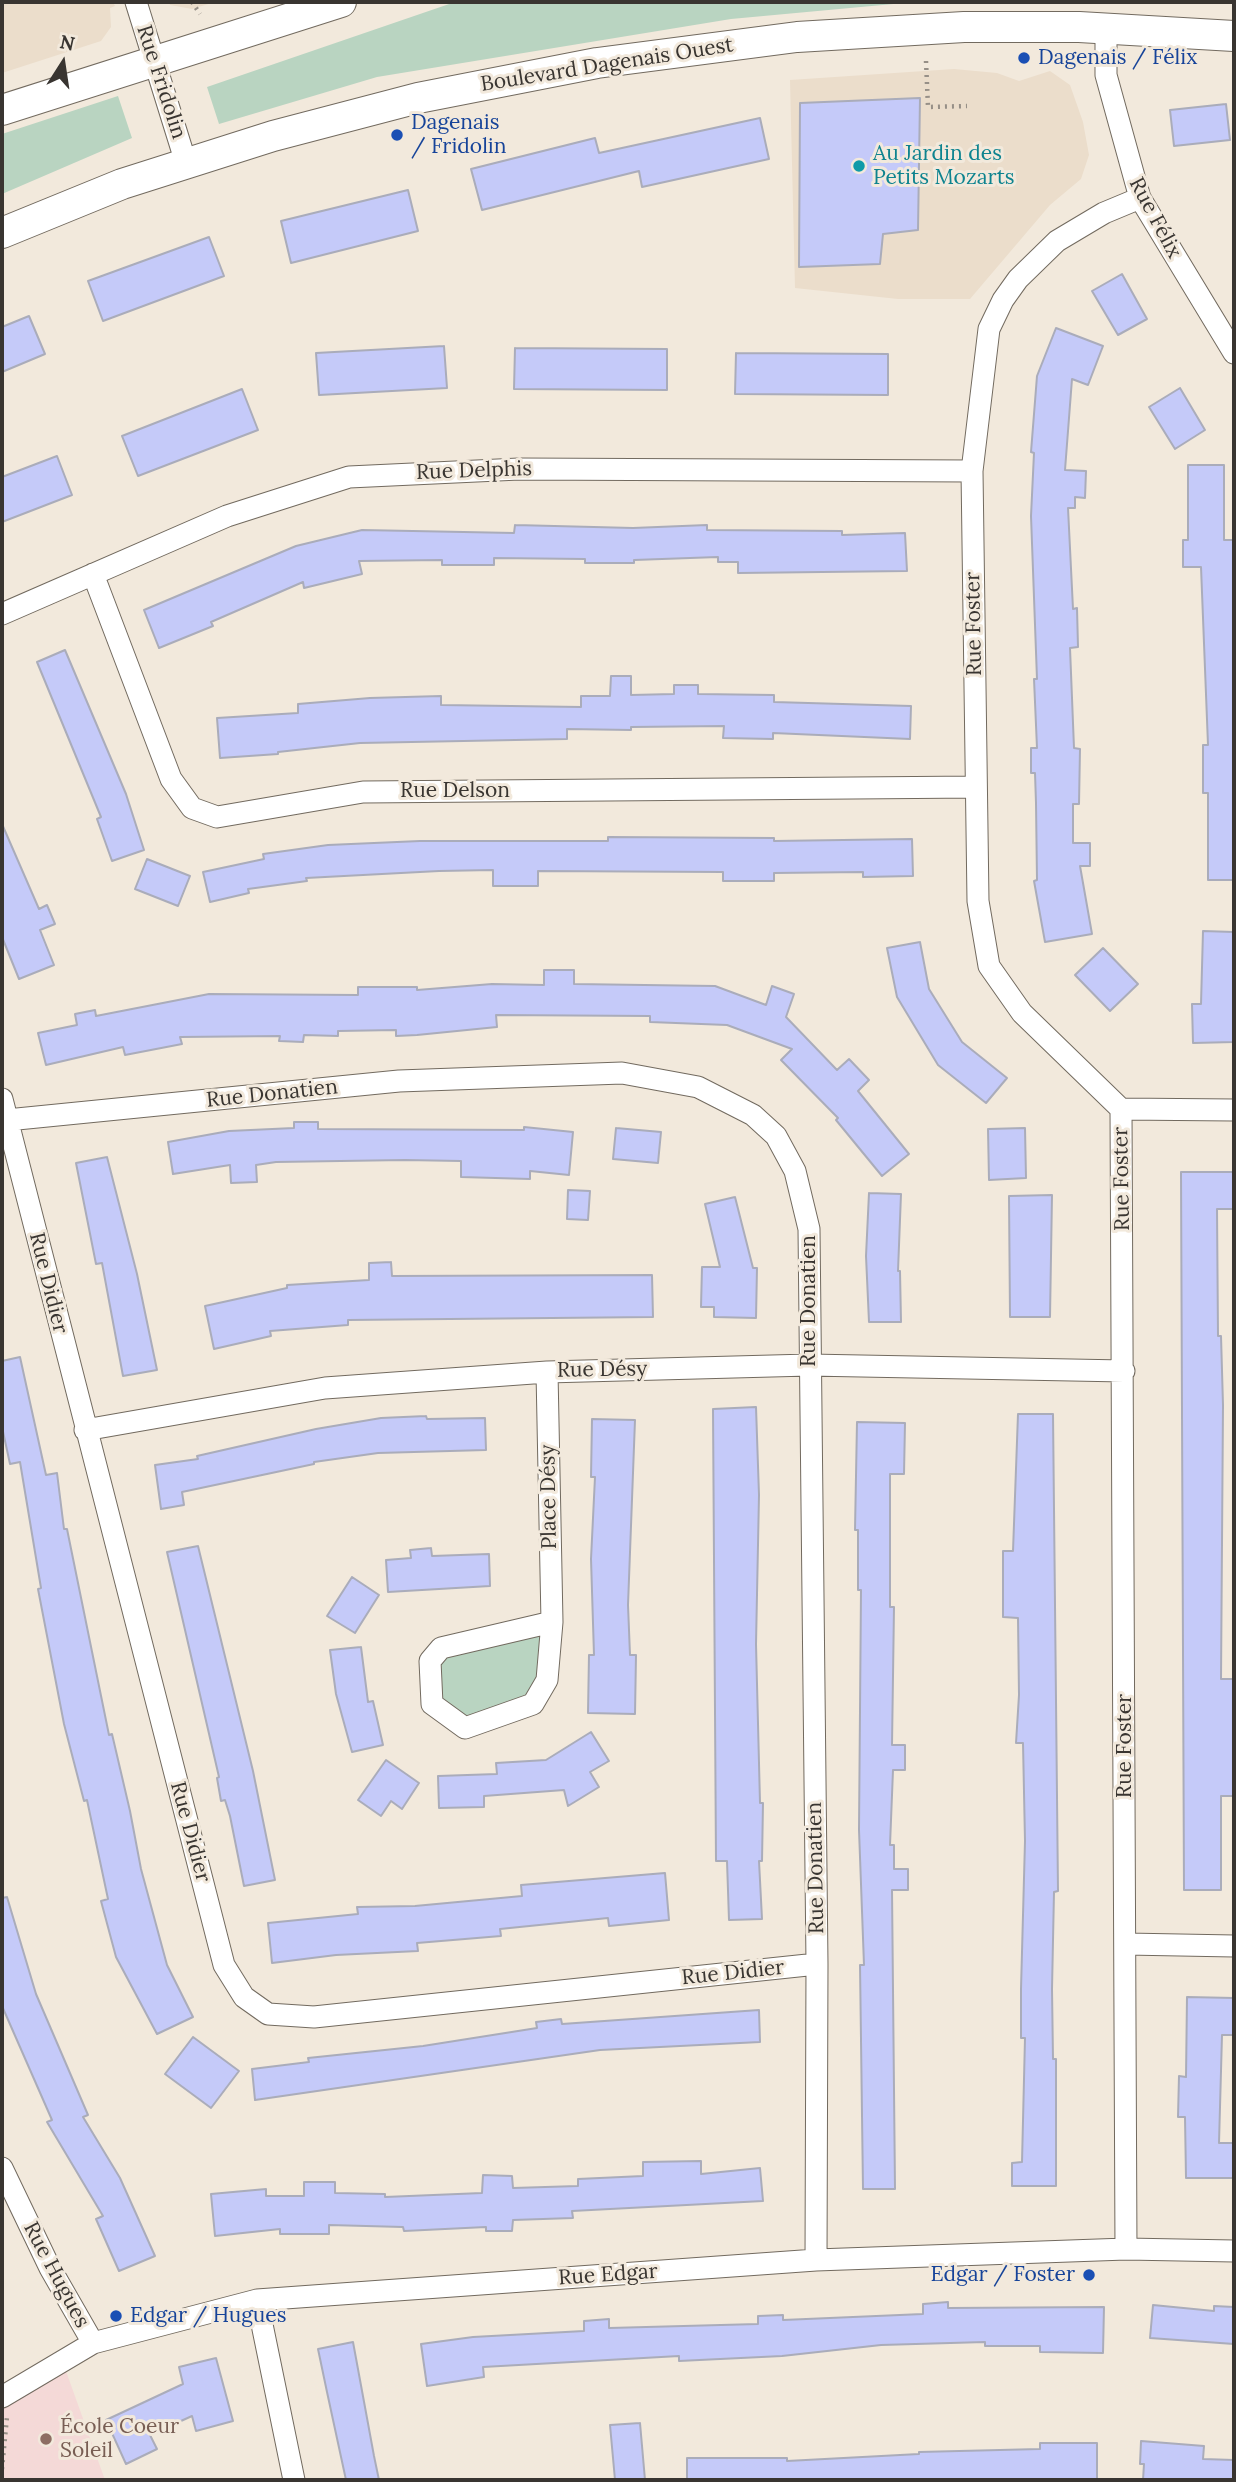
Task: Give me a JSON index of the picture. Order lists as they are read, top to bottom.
{
  "streets": {
    "main road": ["Boulevard Dagenais Ouest"],
    "street": [
      "Rue Fridolin",
      "Rue Félix",
      "Rue Delphis",
      "Rue Foster",
      "Rue Delson",
      "Rue Donatien",
      "Rue Didier",
      "Rue Désy",
      "Place Désy",
      "Rue Hugues",
      "Rue Edgar"
    ]
  },
  "crossings": [
    ["Boulevard Dagenais Ouest", "Rue Fridolin"],
    ["Boulevard Dagenais Ouest", "Rue Félix"],
    ["Rue Félix", "Rue Foster"],
    ["Rue Delphis", "Rue Foster"],
    ["Rue Delphis", "Rue Delson"],
    ["Rue Foster", "Rue Delson"],
    ["Rue Foster", "Rue Désy"],
    ["Rue Foster", "Rue Edgar"],
    ["Rue Donatien", "Rue Didier"],
    ["Rue Donatien", "Rue Désy"],
    ["Rue Donatien", "Rue Edgar"],
    ["Rue Didier", "Rue Désy"],
    ["Rue Désy", "Place Désy"],
    ["Rue Hugues", "Rue Edgar"]
  ],
  "places": [
    "Dagenais / Félix",
    "Dagenais / Fridolin",
    "Au Jardin des Petits Mozarts",
    "Edgar / Foster",
    "Edgar / Hugues",
    "École Coeur Soleil"
  ],
  "north": "top"
}
